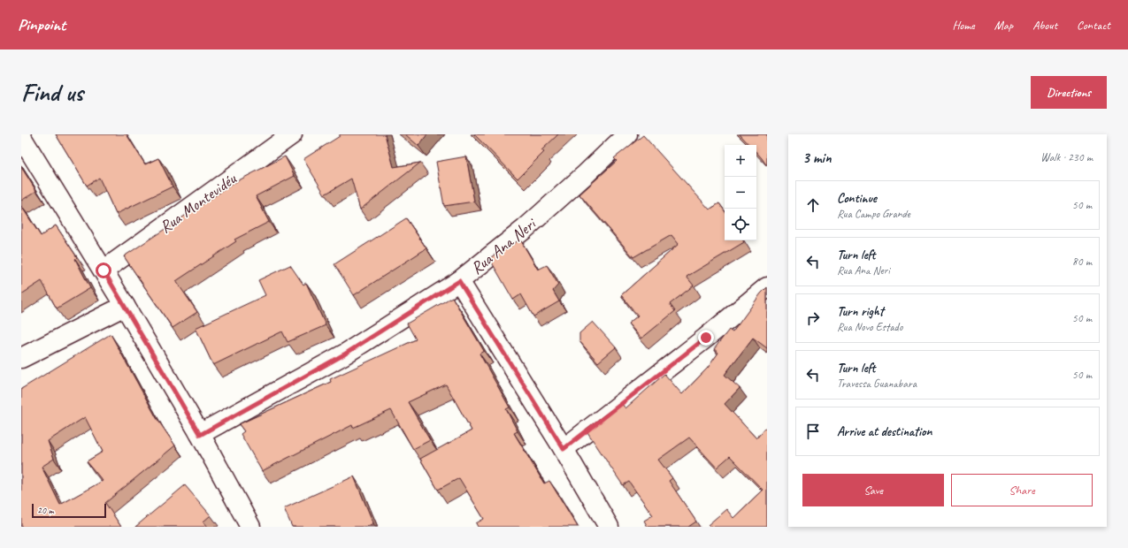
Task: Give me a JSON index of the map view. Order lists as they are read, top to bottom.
{
  "streets": {
    "street": ["Rua Montevidéu", "Rua Ana Neri"]
  },
  "scale_bar": "20 m",
  "page": {
    "header": "Pinpoint",
    "nav": [
      "Home",
      "Map",
      "About",
      "Contact"
    ],
    "buttons": [
      "Directions",
      ["Save", "Share"]
    ],
    "title": "Find us",
    "heading": ["3 min", "Walk · 230 m"],
    "map_buttons": ["+", "−"],
    "list": [
      ["Continue", "Rua Campo Grande", "50 m"],
      ["Turn left", "Rua Ana Neri", "80 m"],
      ["Turn right", "Rua Novo Estado", "50 m"],
      ["Turn left", "Travessa Guanabara", "50 m"],
      "Arrive at destination"
    ],
    "scale": "20 m"
  }
}
